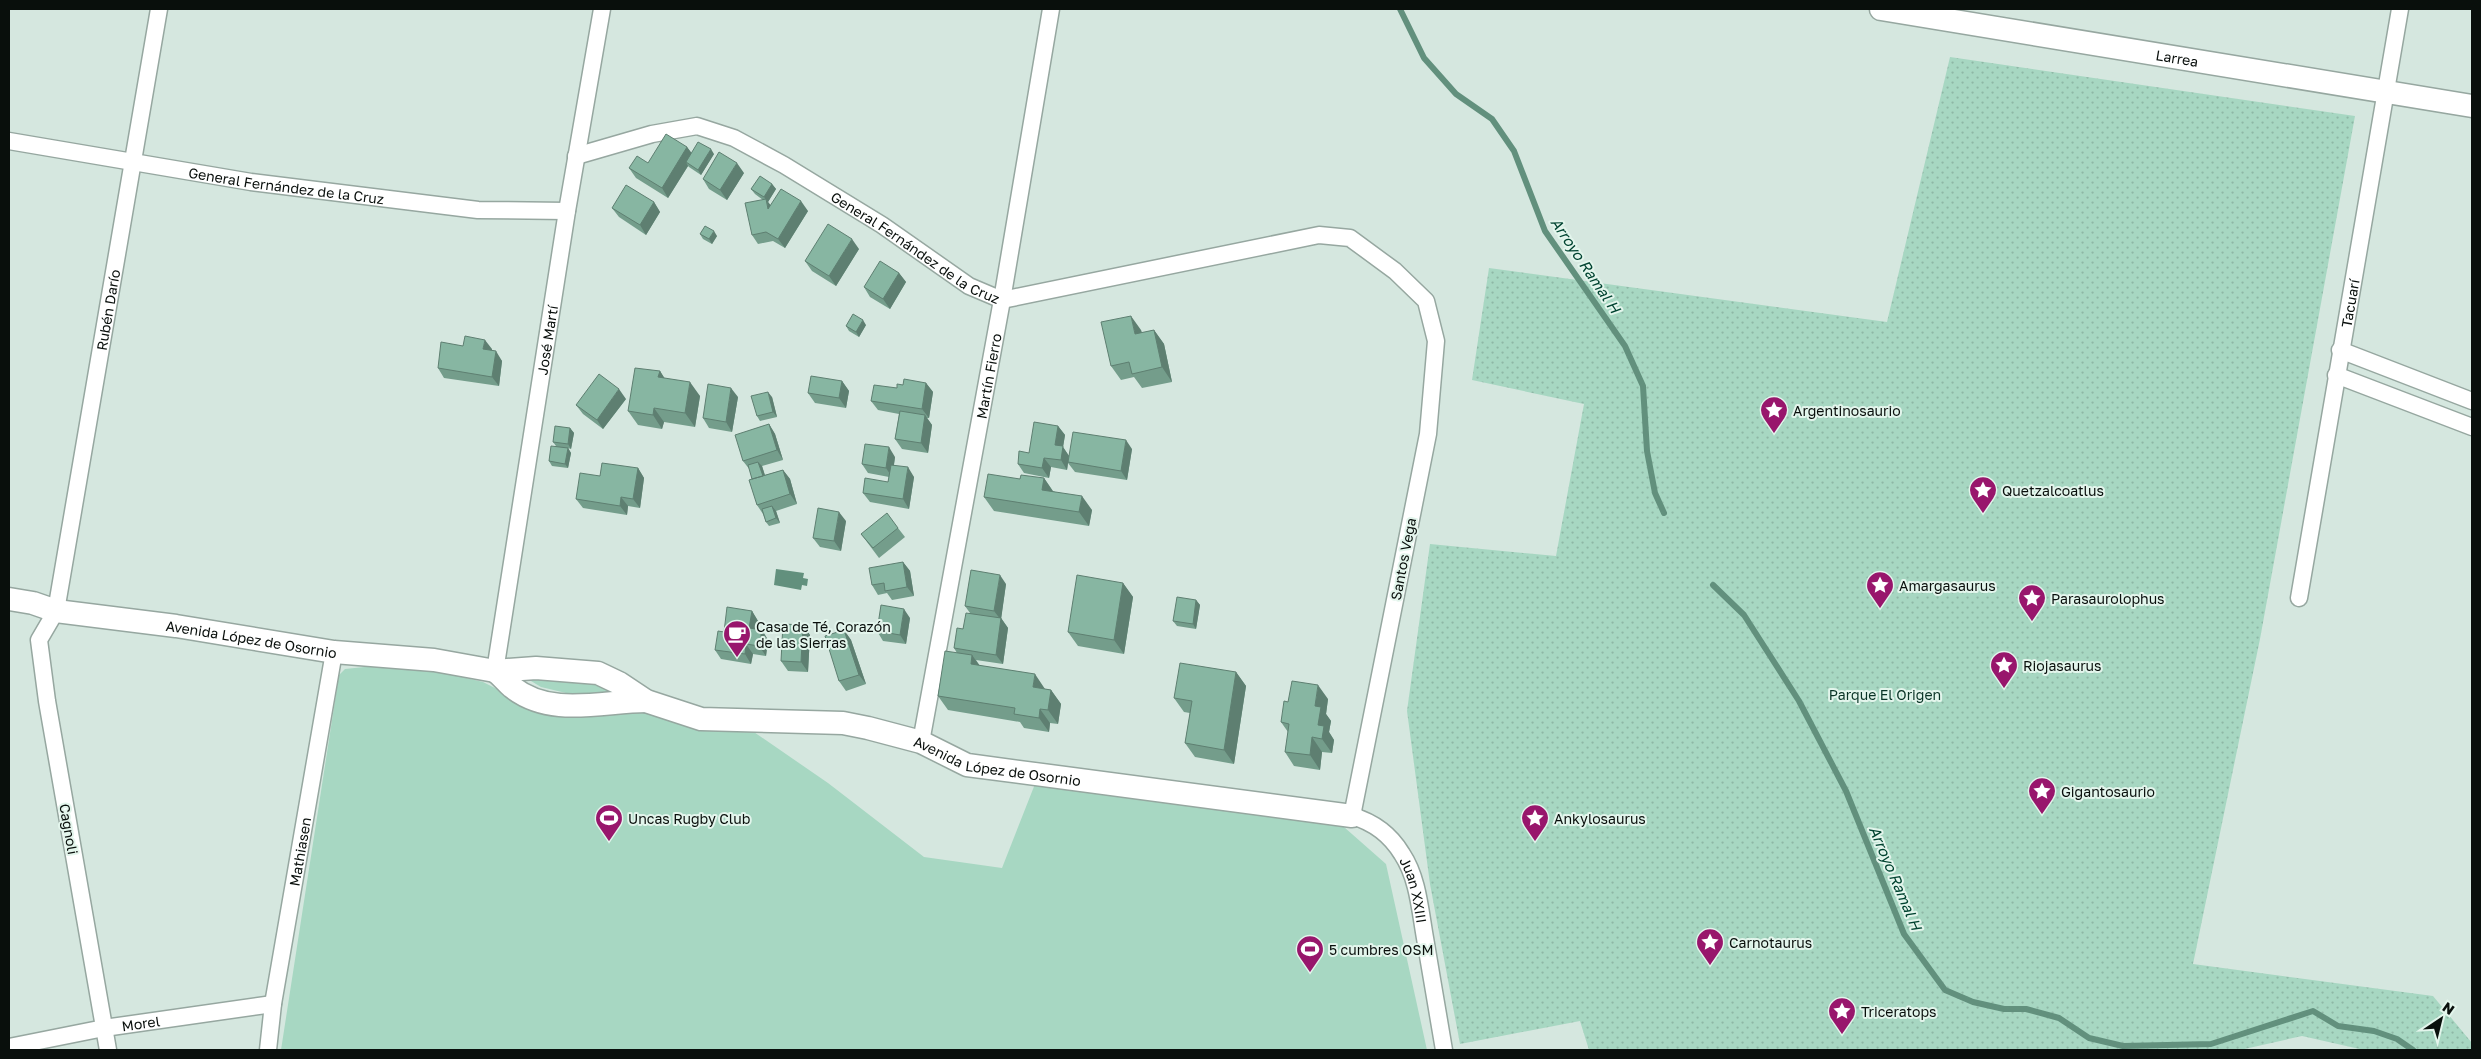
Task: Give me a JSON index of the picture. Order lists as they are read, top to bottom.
{
  "streets": {
    "street": [
      "Larrea",
      "General Fernández de la Cruz",
      "Tacuarí",
      "Rubén Darío",
      "José Martí",
      "Martín Fierro",
      "Santos Vega",
      "Avenida López de Osornio",
      "Cagnoli",
      "Mathiasen",
      "Juan XXIII",
      "Morel"
    ]
  },
  "crossings": [
    ["Larrea", "Tacuarí"],
    ["General Fernández de la Cruz", "Rubén Darío"],
    ["General Fernández de la Cruz", "José Martí"],
    ["General Fernández de la Cruz", "Martín Fierro"],
    ["General Fernández de la Cruz", "Santos Vega"],
    ["Rubén Darío", "Avenida López de Osornio"],
    ["Rubén Darío", "Cagnoli"],
    ["José Martí", "Avenida López de Osornio"],
    ["Martín Fierro", "Avenida López de Osornio"],
    ["Santos Vega", "Avenida López de Osornio"],
    ["Santos Vega", "Juan XXIII"],
    ["Avenida López de Osornio", "Cagnoli"],
    ["Avenida López de Osornio", "Mathiasen"],
    ["Avenida López de Osornio", "Juan XXIII"],
    ["Cagnoli", "Morel"],
    ["Mathiasen", "Morel"]
  ],
  "water": ["Arroyo Ramal H"],
  "parks": ["Parque El Origen"],
  "places": {
    "place": [
      "Argentinosaurio",
      "Quetzalcoatlus",
      "Amargasaurus",
      "Parasaurolophus",
      "Riojasaurus",
      "Gigantosaurio",
      "Ankylosaurus",
      "Carnotaurus",
      "Triceratops"
    ],
    "cafe": ["Casa de Té, Corazón de las Sierras"],
    "sports": ["Uncas Rugby Club", "5 cumbres OSM"]
  },
  "north": "top right"
}
